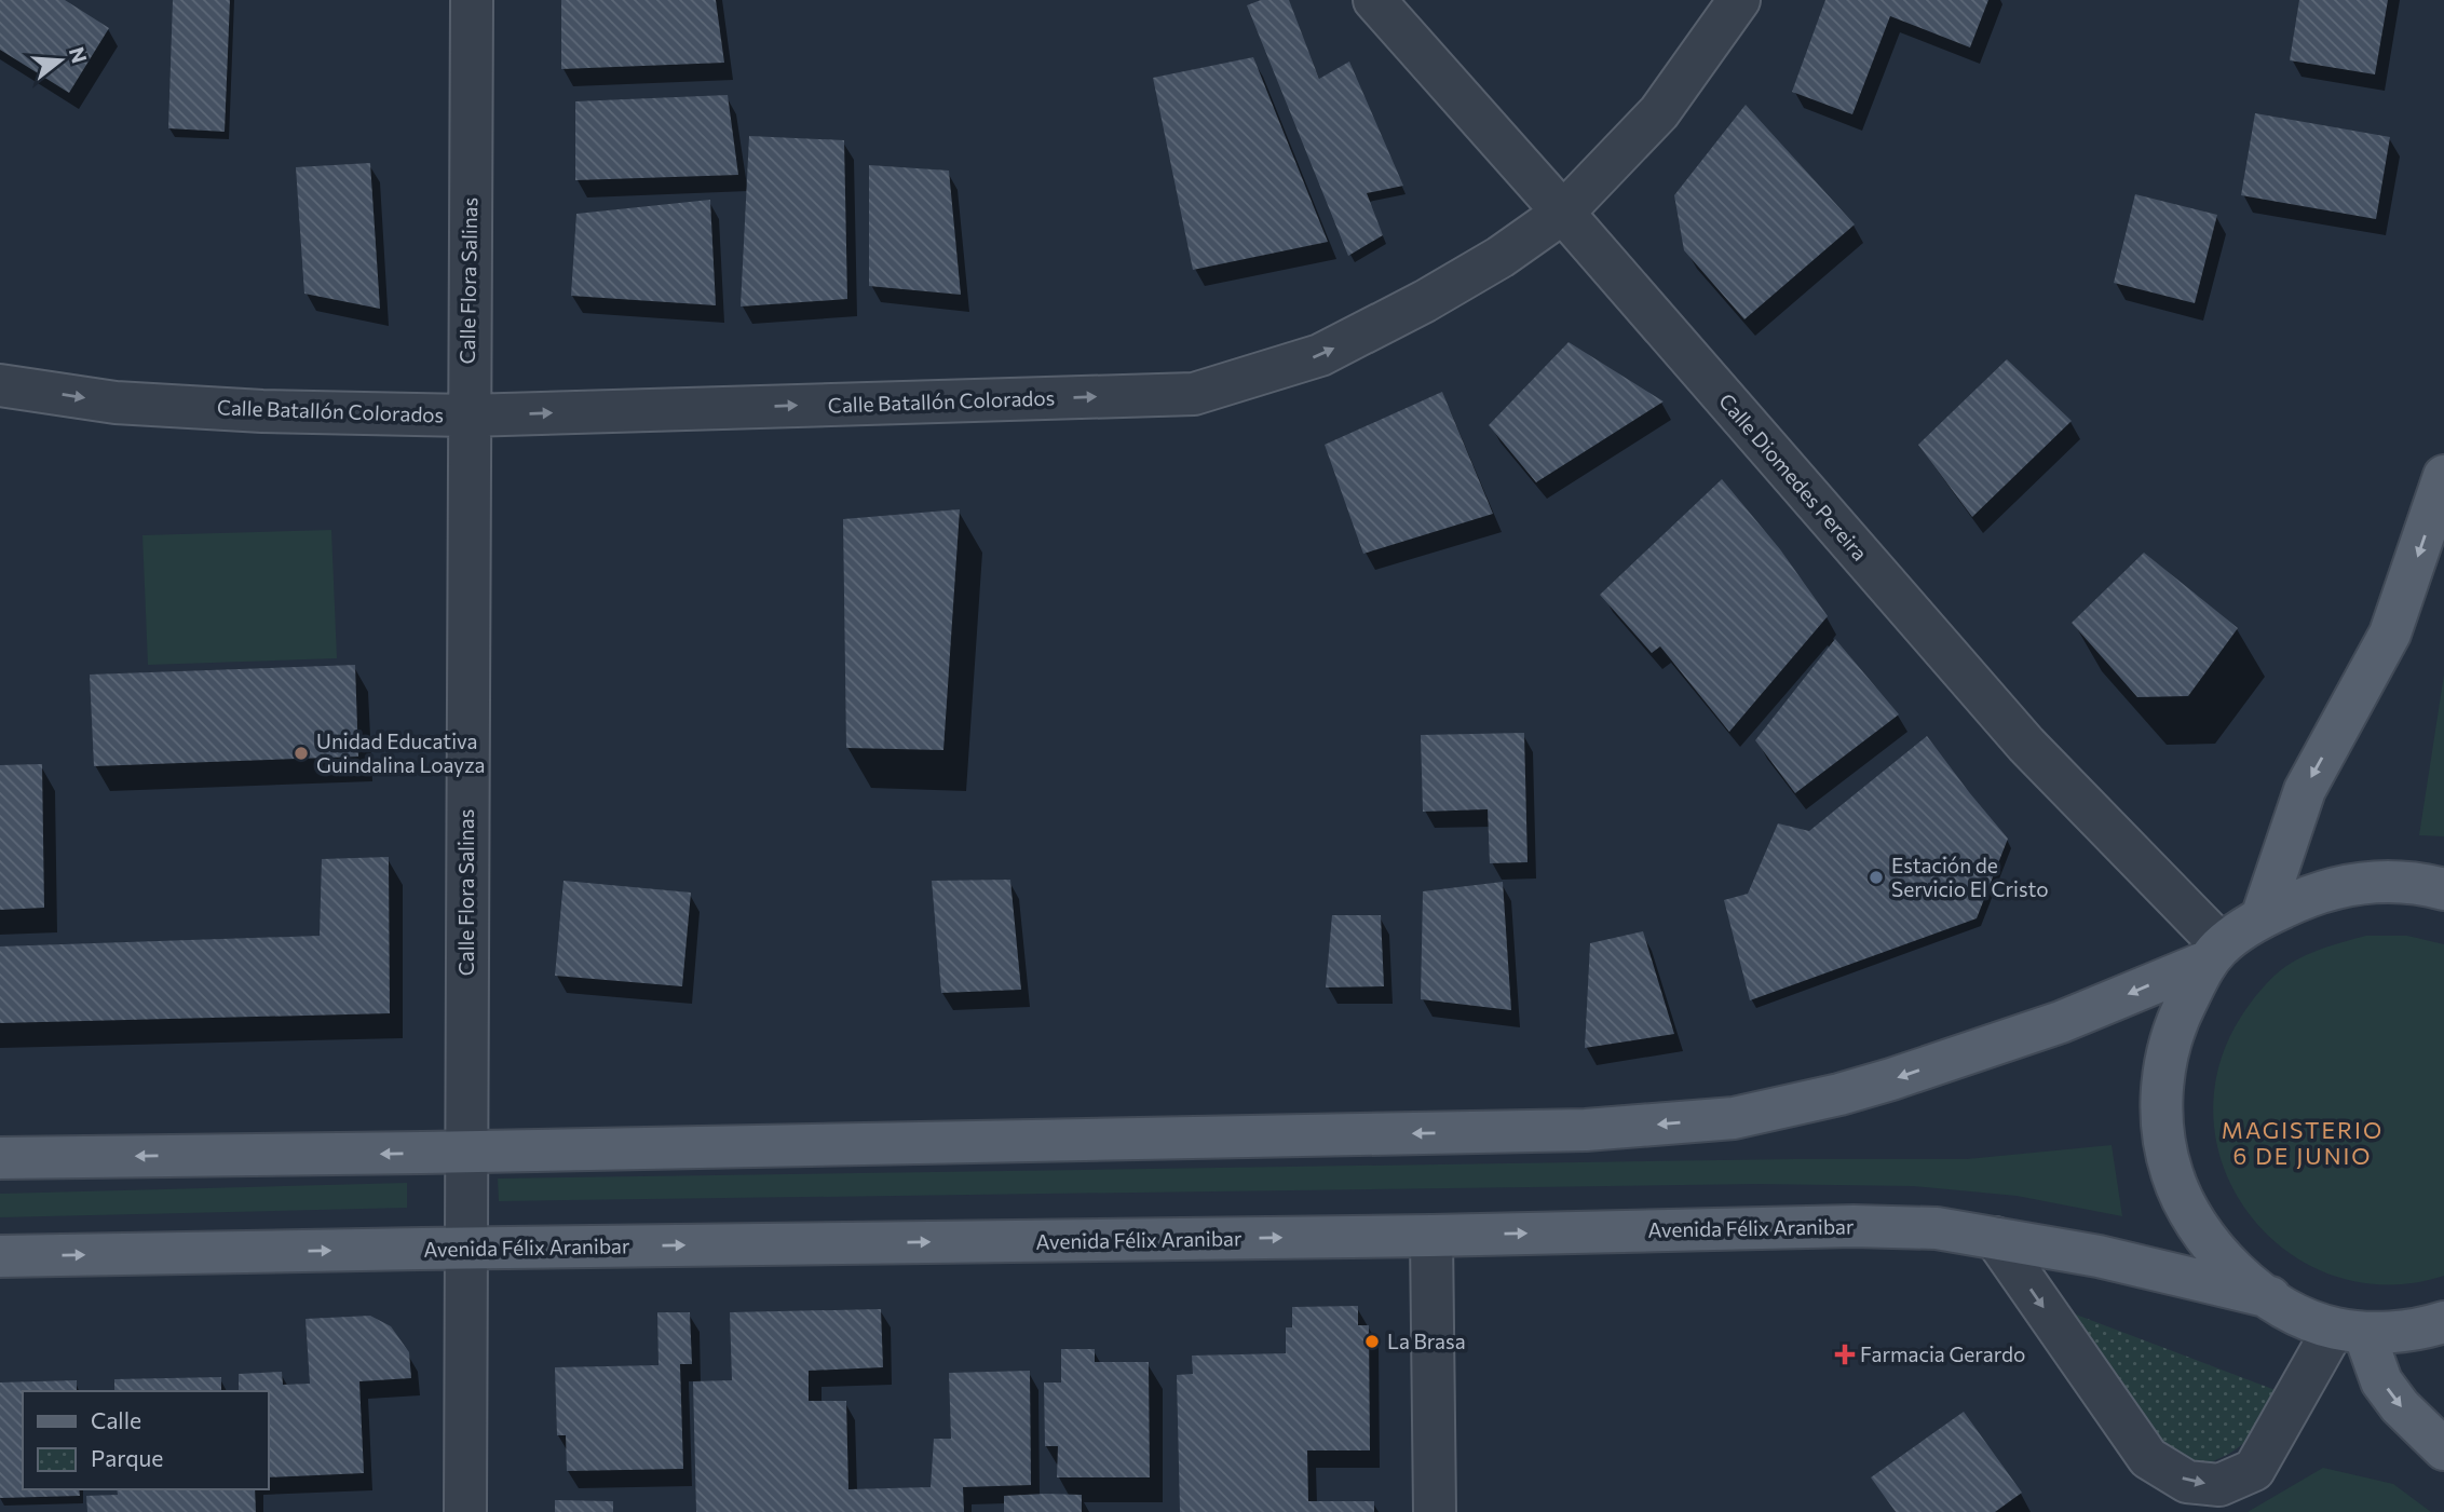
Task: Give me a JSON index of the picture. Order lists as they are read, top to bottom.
{
  "streets": {
    "main road": ["Avenida Félix Aranibar"],
    "street": ["Calle Flora Salinas", "Calle Batallón Colorados", "Calle Diomedes Pereira"]
  },
  "crossings": [
    ["Calle Flora Salinas", "Calle Batallón Colorados"],
    ["Calle Flora Salinas", "Avenida Félix Aranibar"],
    ["Calle Batallón Colorados", "Calle Diomedes Pereira"]
  ],
  "one_way": ["Calle Batallón Colorados"],
  "districts": ["MAGISTERIO 6 DE JUNIO"],
  "places": {
    "other": ["Unidad Educativa Guindalina Loayza", "Estación de Servicio El Cristo", "La Brasa"],
    "health": ["Farmacia Gerardo"]
  },
  "legend": ["Calle", "Parque"],
  "north": "right"
}
